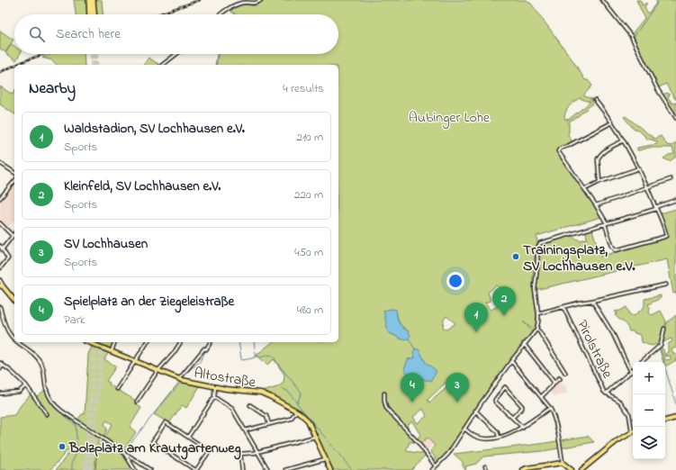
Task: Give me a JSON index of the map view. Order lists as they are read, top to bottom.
{
  "streets": {
    "main road": ["Altostraße"],
    "street": ["Pirolstraße"]
  },
  "parks": ["Aubinger Lohe"],
  "places": ["Trainingsplatz, SV Lochhausen e.V.", "Bolzplatz am Krautgartenweg"],
  "page": {
    "search": "Search here",
    "heading": ["Nearby", "4 results"],
    "list": [
      {
        "mark": "1",
        "name": "Waldstadion, SV Lochhausen e.V.",
        "note": "Sports",
        "value": "210 m"
      },
      {
        "mark": "2",
        "name": "Kleinfeld, SV Lochhausen e.V.",
        "note": "Sports",
        "value": "220 m"
      },
      {
        "mark": "3",
        "name": "SV Lochhausen",
        "note": "Sports",
        "value": "450 m"
      },
      {
        "mark": "4",
        "name": "Spielplatz an der Ziegeleistraße",
        "note": "Park",
        "value": "480 m"
      }
    ],
    "pins": [
      "2",
      "1",
      "3",
      "4"
    ],
    "map_buttons": ["+", "−"]
  }
}
